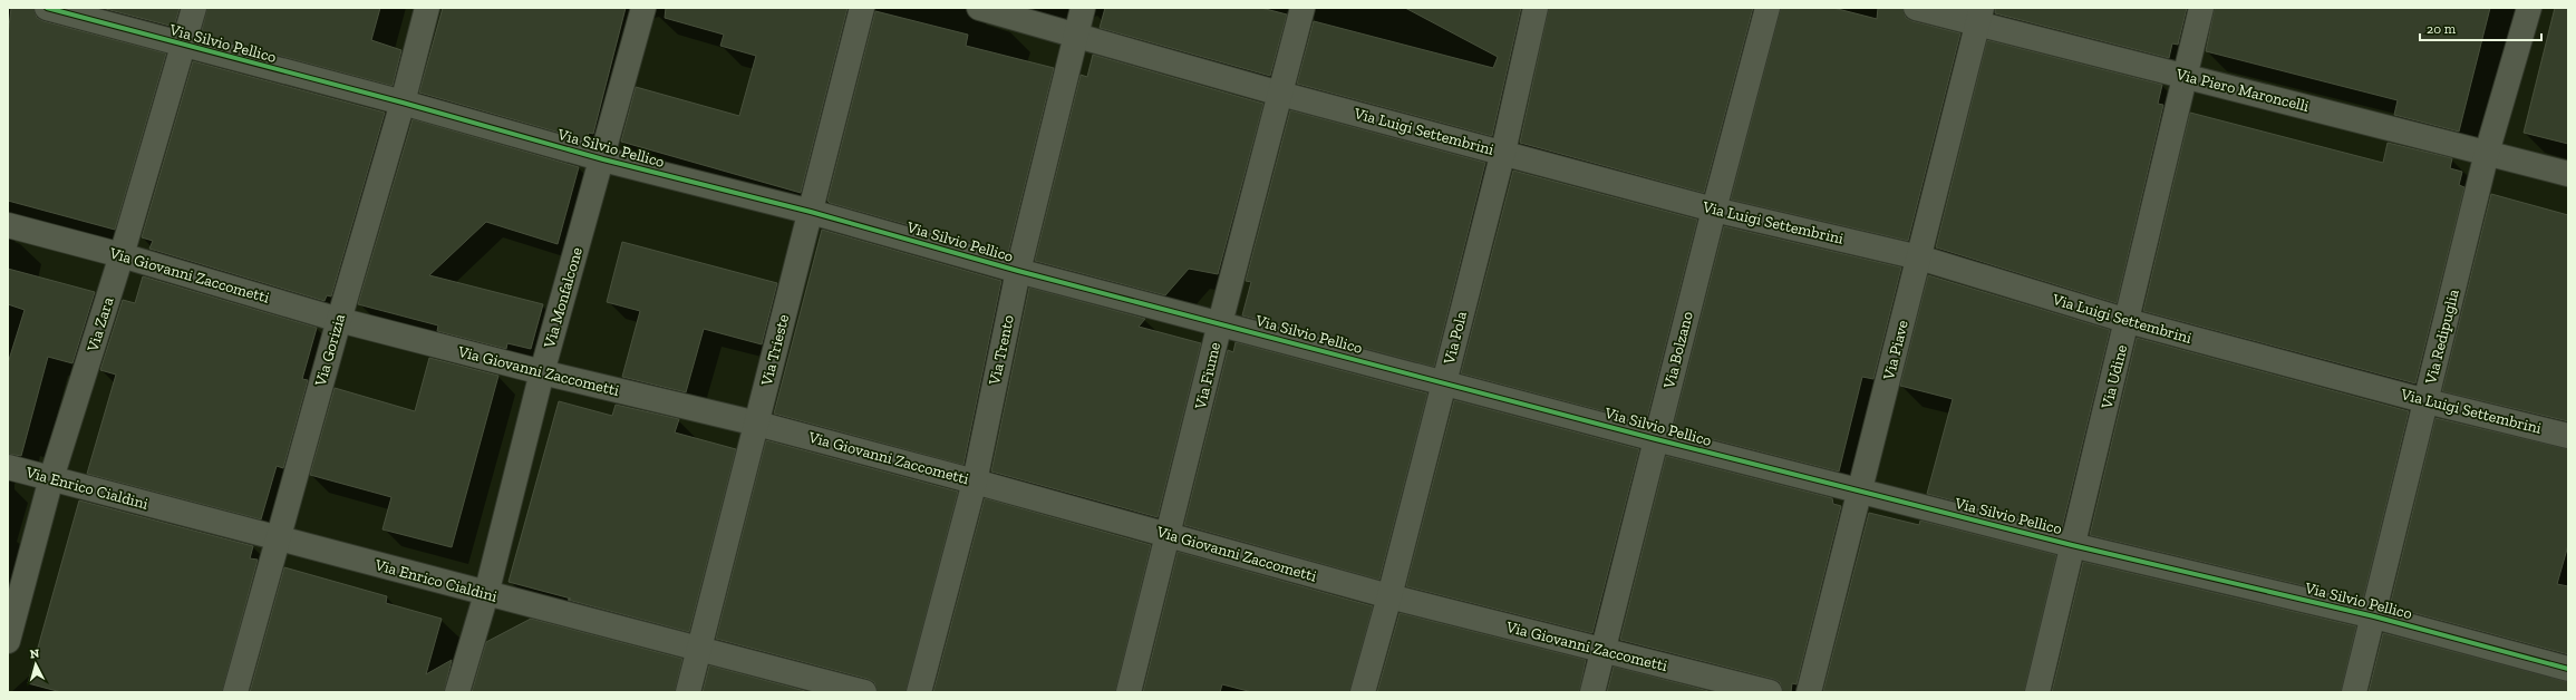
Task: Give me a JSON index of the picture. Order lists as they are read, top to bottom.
{
  "streets": {
    "street": [
      "Via Silvio Pellico",
      "Via Piero Maroncelli",
      "Via Luigi Settembrini",
      "Via Giovanni Zaccometti",
      "Via Monfalcone",
      "Via Zara",
      "Via Redipuglia",
      "Via Pola",
      "Via Gorizia",
      "Via Trieste",
      "Via Trento",
      "Via Bolzano",
      "Via Piave",
      "Via Fiume",
      "Via Udine",
      "Via Enrico Cialdini"
    ]
  },
  "crossings": [
    ["Via Silvio Pellico", "Via Monfalcone"],
    ["Via Silvio Pellico", "Via Zara"],
    ["Via Silvio Pellico", "Via Redipuglia"],
    ["Via Silvio Pellico", "Via Pola"],
    ["Via Silvio Pellico", "Via Gorizia"],
    ["Via Silvio Pellico", "Via Trieste"],
    ["Via Silvio Pellico", "Via Trento"],
    ["Via Silvio Pellico", "Via Bolzano"],
    ["Via Silvio Pellico", "Via Piave"],
    ["Via Silvio Pellico", "Via Fiume"],
    ["Via Silvio Pellico", "Via Udine"],
    ["Via Piero Maroncelli", "Via Redipuglia"],
    ["Via Piero Maroncelli", "Via Piave"],
    ["Via Piero Maroncelli", "Via Udine"],
    ["Via Luigi Settembrini", "Via Redipuglia"],
    ["Via Luigi Settembrini", "Via Pola"],
    ["Via Luigi Settembrini", "Via Trento"],
    ["Via Luigi Settembrini", "Via Bolzano"],
    ["Via Luigi Settembrini", "Via Piave"],
    ["Via Luigi Settembrini", "Via Fiume"],
    ["Via Luigi Settembrini", "Via Udine"],
    ["Via Giovanni Zaccometti", "Via Monfalcone"],
    ["Via Giovanni Zaccometti", "Via Zara"],
    ["Via Giovanni Zaccometti", "Via Pola"],
    ["Via Giovanni Zaccometti", "Via Gorizia"],
    ["Via Giovanni Zaccometti", "Via Trieste"],
    ["Via Giovanni Zaccometti", "Via Trento"],
    ["Via Giovanni Zaccometti", "Via Bolzano"],
    ["Via Giovanni Zaccometti", "Via Fiume"],
    ["Via Monfalcone", "Via Enrico Cialdini"],
    ["Via Zara", "Via Enrico Cialdini"],
    ["Via Gorizia", "Via Enrico Cialdini"],
    ["Via Trieste", "Via Enrico Cialdini"]
  ],
  "scale_bar": "20 m",
  "north": "top"
}
